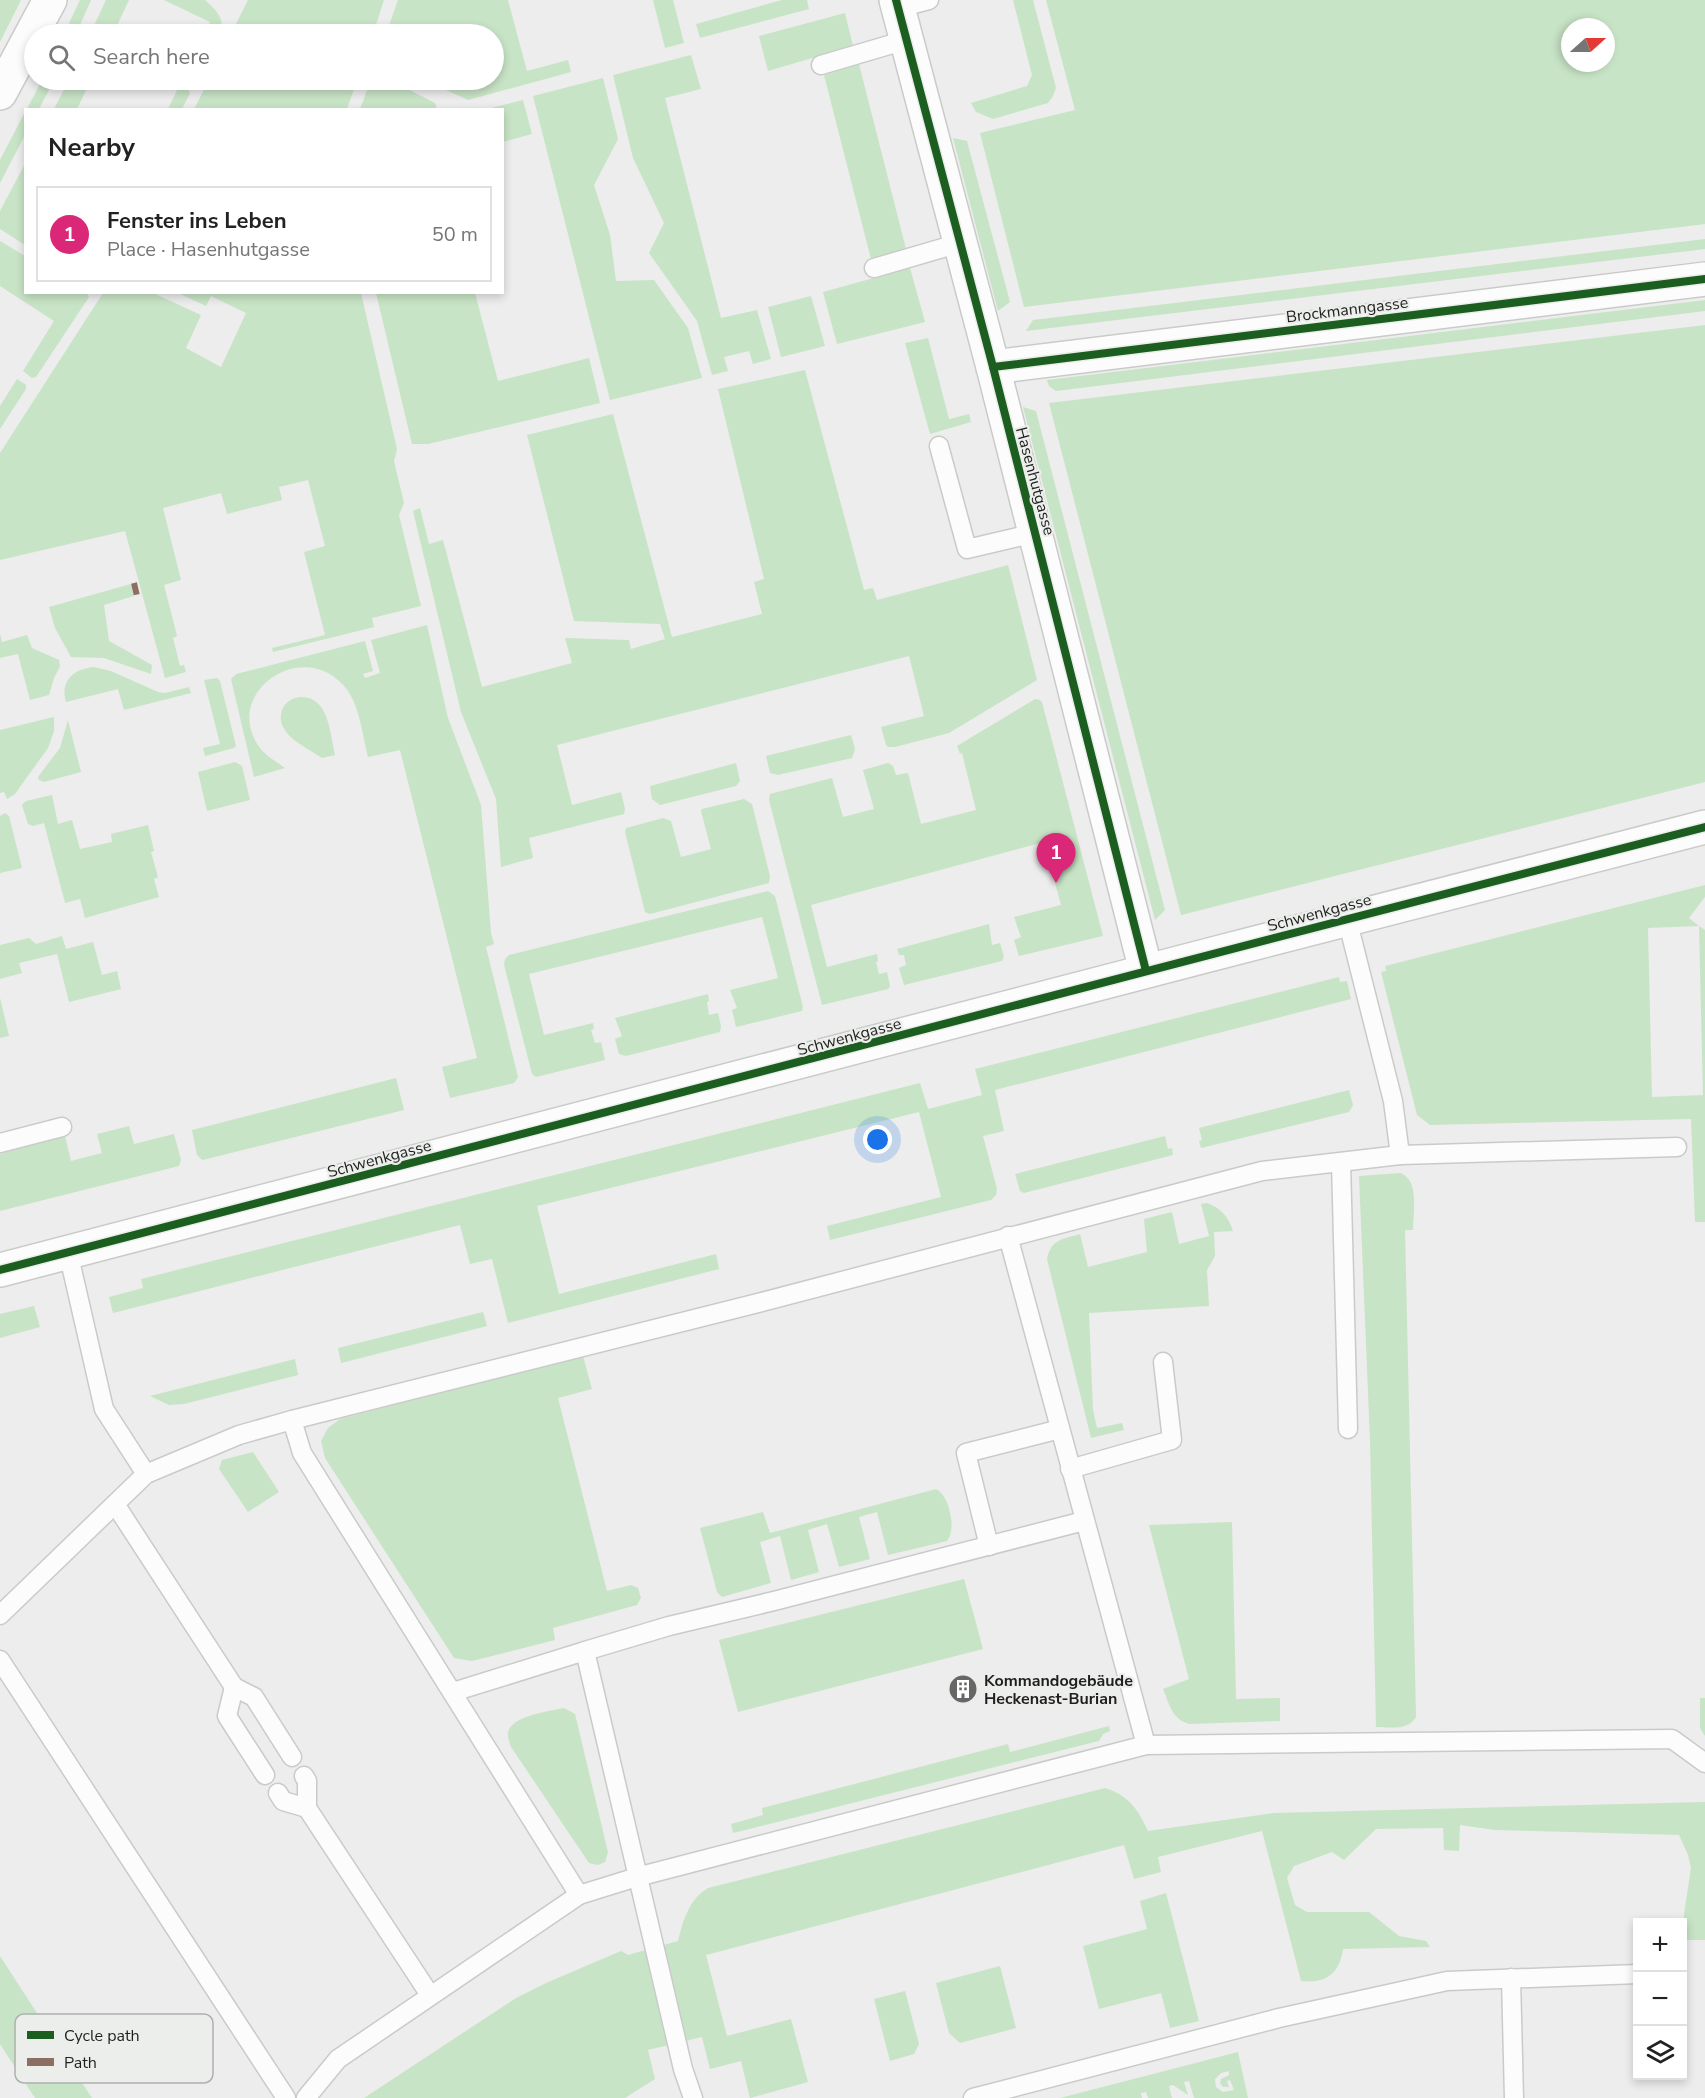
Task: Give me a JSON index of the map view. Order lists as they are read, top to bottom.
{
  "streets": {
    "street": ["Brockmanngasse", "Hasenhutgasse", "Schwenkgasse"]
  },
  "crossings": [
    ["Brockmanngasse", "Hasenhutgasse"],
    ["Hasenhutgasse", "Schwenkgasse"]
  ],
  "places": {
    "building": ["Kommandogebäude Heckenast-Burian"]
  },
  "legend": ["Cycle path", "Path"],
  "north": "right",
  "page": {
    "search": "Search here",
    "heading": "Nearby",
    "list": [
      {
        "mark": "1",
        "name": "Fenster ins Leben",
        "note": "Place · Hasenhutgasse",
        "value": "50 m"
      }
    ],
    "pins": "1",
    "map_buttons": ["+", "−"]
  }
}
